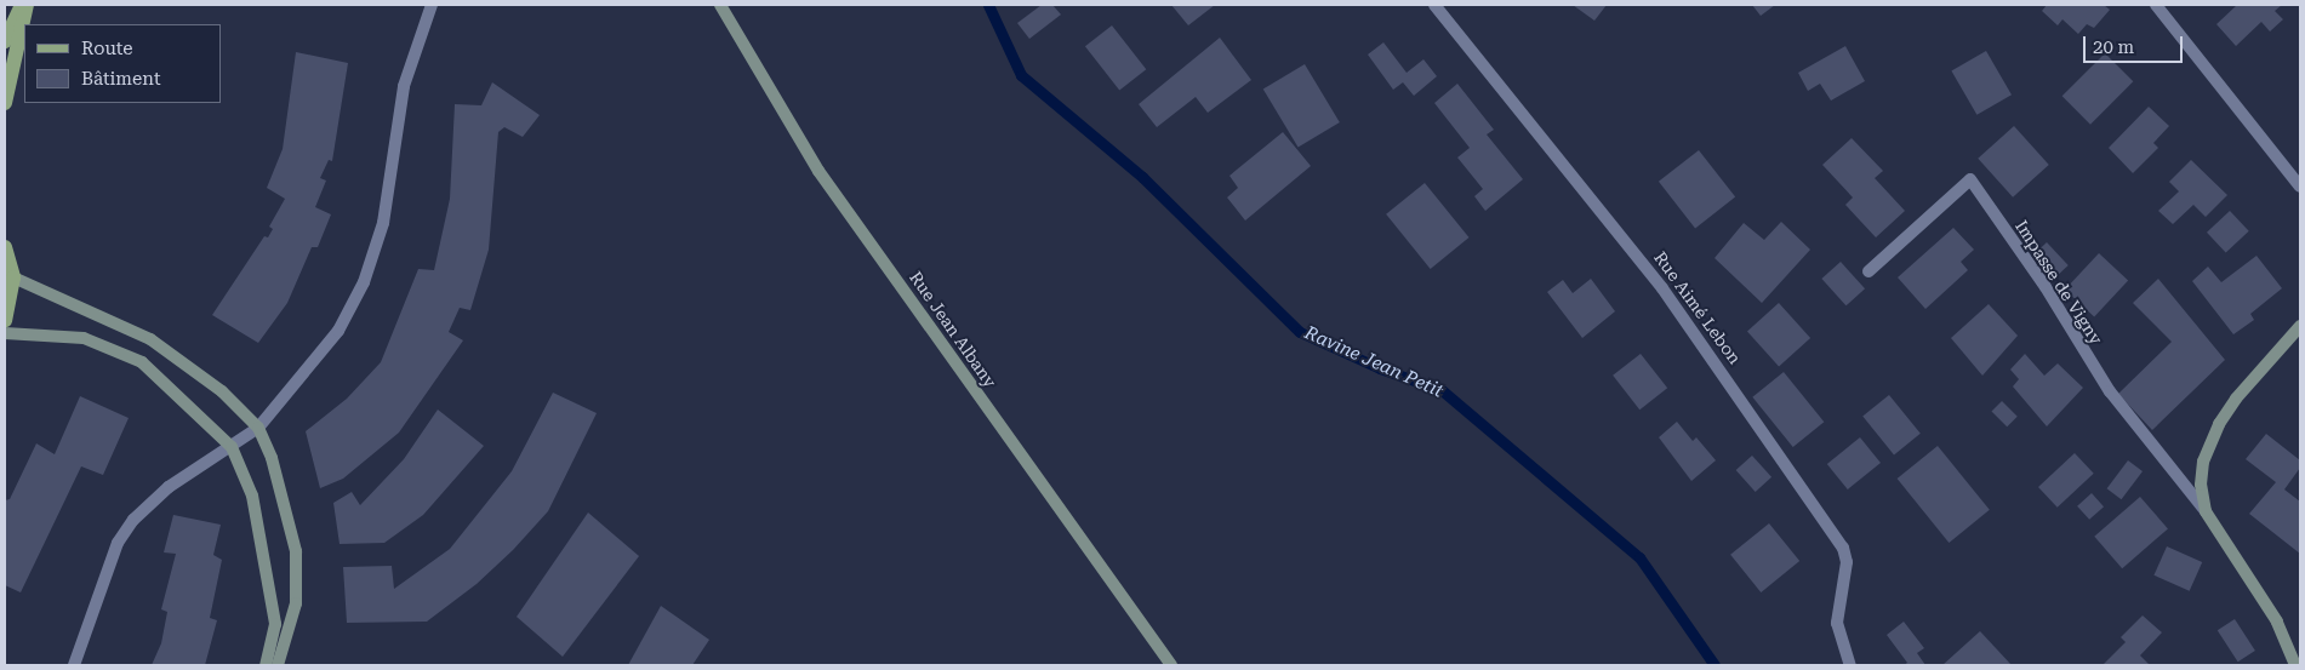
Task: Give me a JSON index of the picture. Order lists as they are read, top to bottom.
{
  "streets": {
    "street": ["Impasse de Vigny", "Rue Aimé Lebon", "Rue Jean Albany"]
  },
  "water": ["Ravine Jean Petit"],
  "legend": ["Route", "Bâtiment"],
  "scale_bar": "20 m"
}
